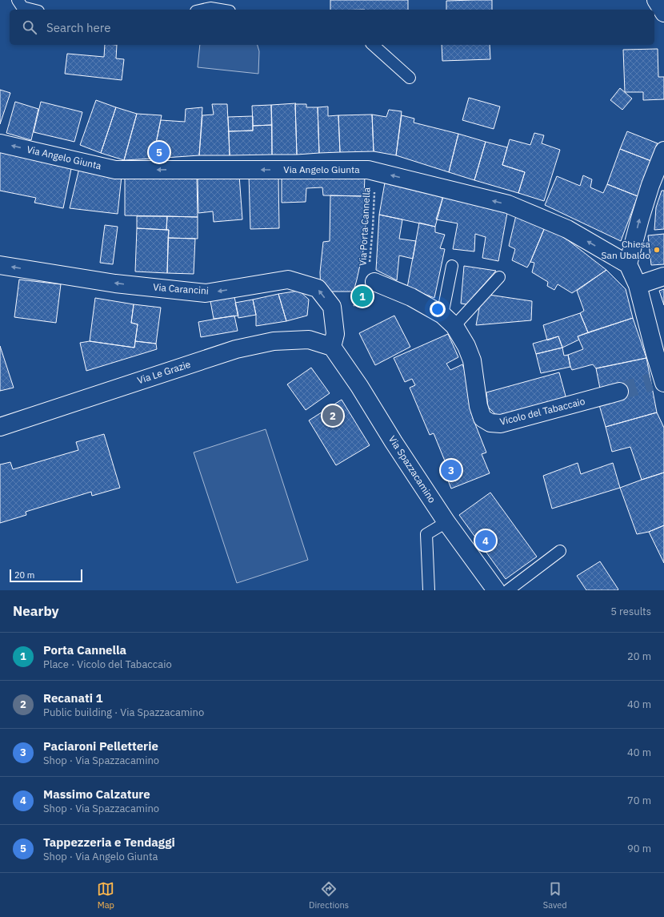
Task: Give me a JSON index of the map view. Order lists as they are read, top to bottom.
{
  "streets": {
    "street": [
      "Via Angelo Giunta",
      "Via Carancini",
      "Via Le Grazie",
      "Vicolo del Tabaccaio",
      "Via Spazzacamino"
    ],
    "path": ["Via Porta Cannella"]
  },
  "crossings": [
    ["Via Angelo Giunta", "Via Porta Cannella"],
    ["Via Porta Cannella", "Vicolo del Tabaccaio"],
    ["Via Carancini", "Via Le Grazie"],
    ["Via Carancini", "Via Spazzacamino"],
    ["Via Le Grazie", "Via Spazzacamino"]
  ],
  "one_way": ["Via Angelo Giunta", "Via Carancini"],
  "places": ["Chiesa San Ubaldo"],
  "scale_bar": "20 m",
  "page": {
    "search": "Search here",
    "pins": [
      "5",
      "1",
      "2",
      "3",
      "4"
    ],
    "scale": "20 m",
    "heading": ["Nearby", "5 results"],
    "list": [
      {
        "mark": "1",
        "name": "Porta Cannella",
        "note": "Place · Vicolo del Tabaccaio",
        "value": "20 m"
      },
      {
        "mark": "2",
        "name": "Recanati 1",
        "note": "Public building · Via Spazzacamino",
        "value": "40 m"
      },
      {
        "mark": "3",
        "name": "Paciaroni Pelletterie",
        "note": "Shop · Via Spazzacamino",
        "value": "40 m"
      },
      {
        "mark": "4",
        "name": "Massimo Calzature",
        "note": "Shop · Via Spazzacamino",
        "value": "70 m"
      },
      {
        "mark": "5",
        "name": "Tappezzeria e Tendaggi",
        "note": "Shop · Via Angelo Giunta",
        "value": "90 m"
      }
    ],
    "nav": ["Map", "Directions", "Saved"]
  }
}
